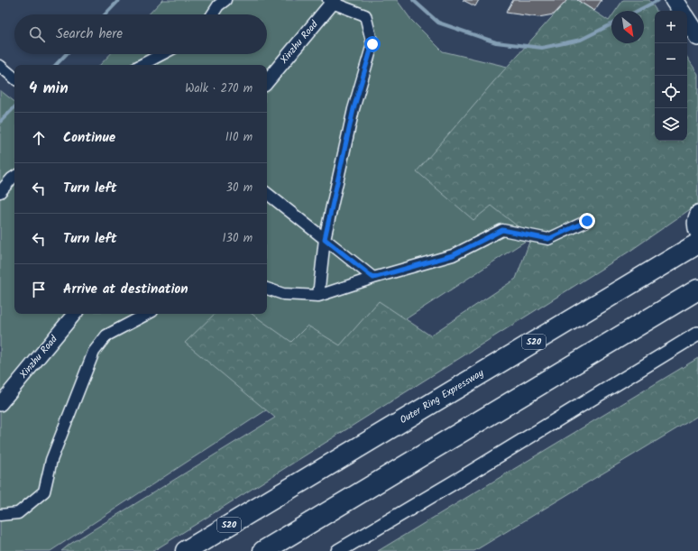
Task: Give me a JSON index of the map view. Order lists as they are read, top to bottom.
{
  "streets": {
    "highway": ["S20", "Outer Ring Expressway"],
    "street": ["Xinzhu Road"]
  },
  "north": "bottom right",
  "page": {
    "map_buttons": ["+", "−"],
    "search": "Search here",
    "heading": ["4 min", "Walk · 270 m"],
    "list": [
      ["Continue", "110 m"],
      ["Turn left", "30 m"],
      ["Turn left", "130 m"],
      "Arrive at destination"
    ]
  }
}
